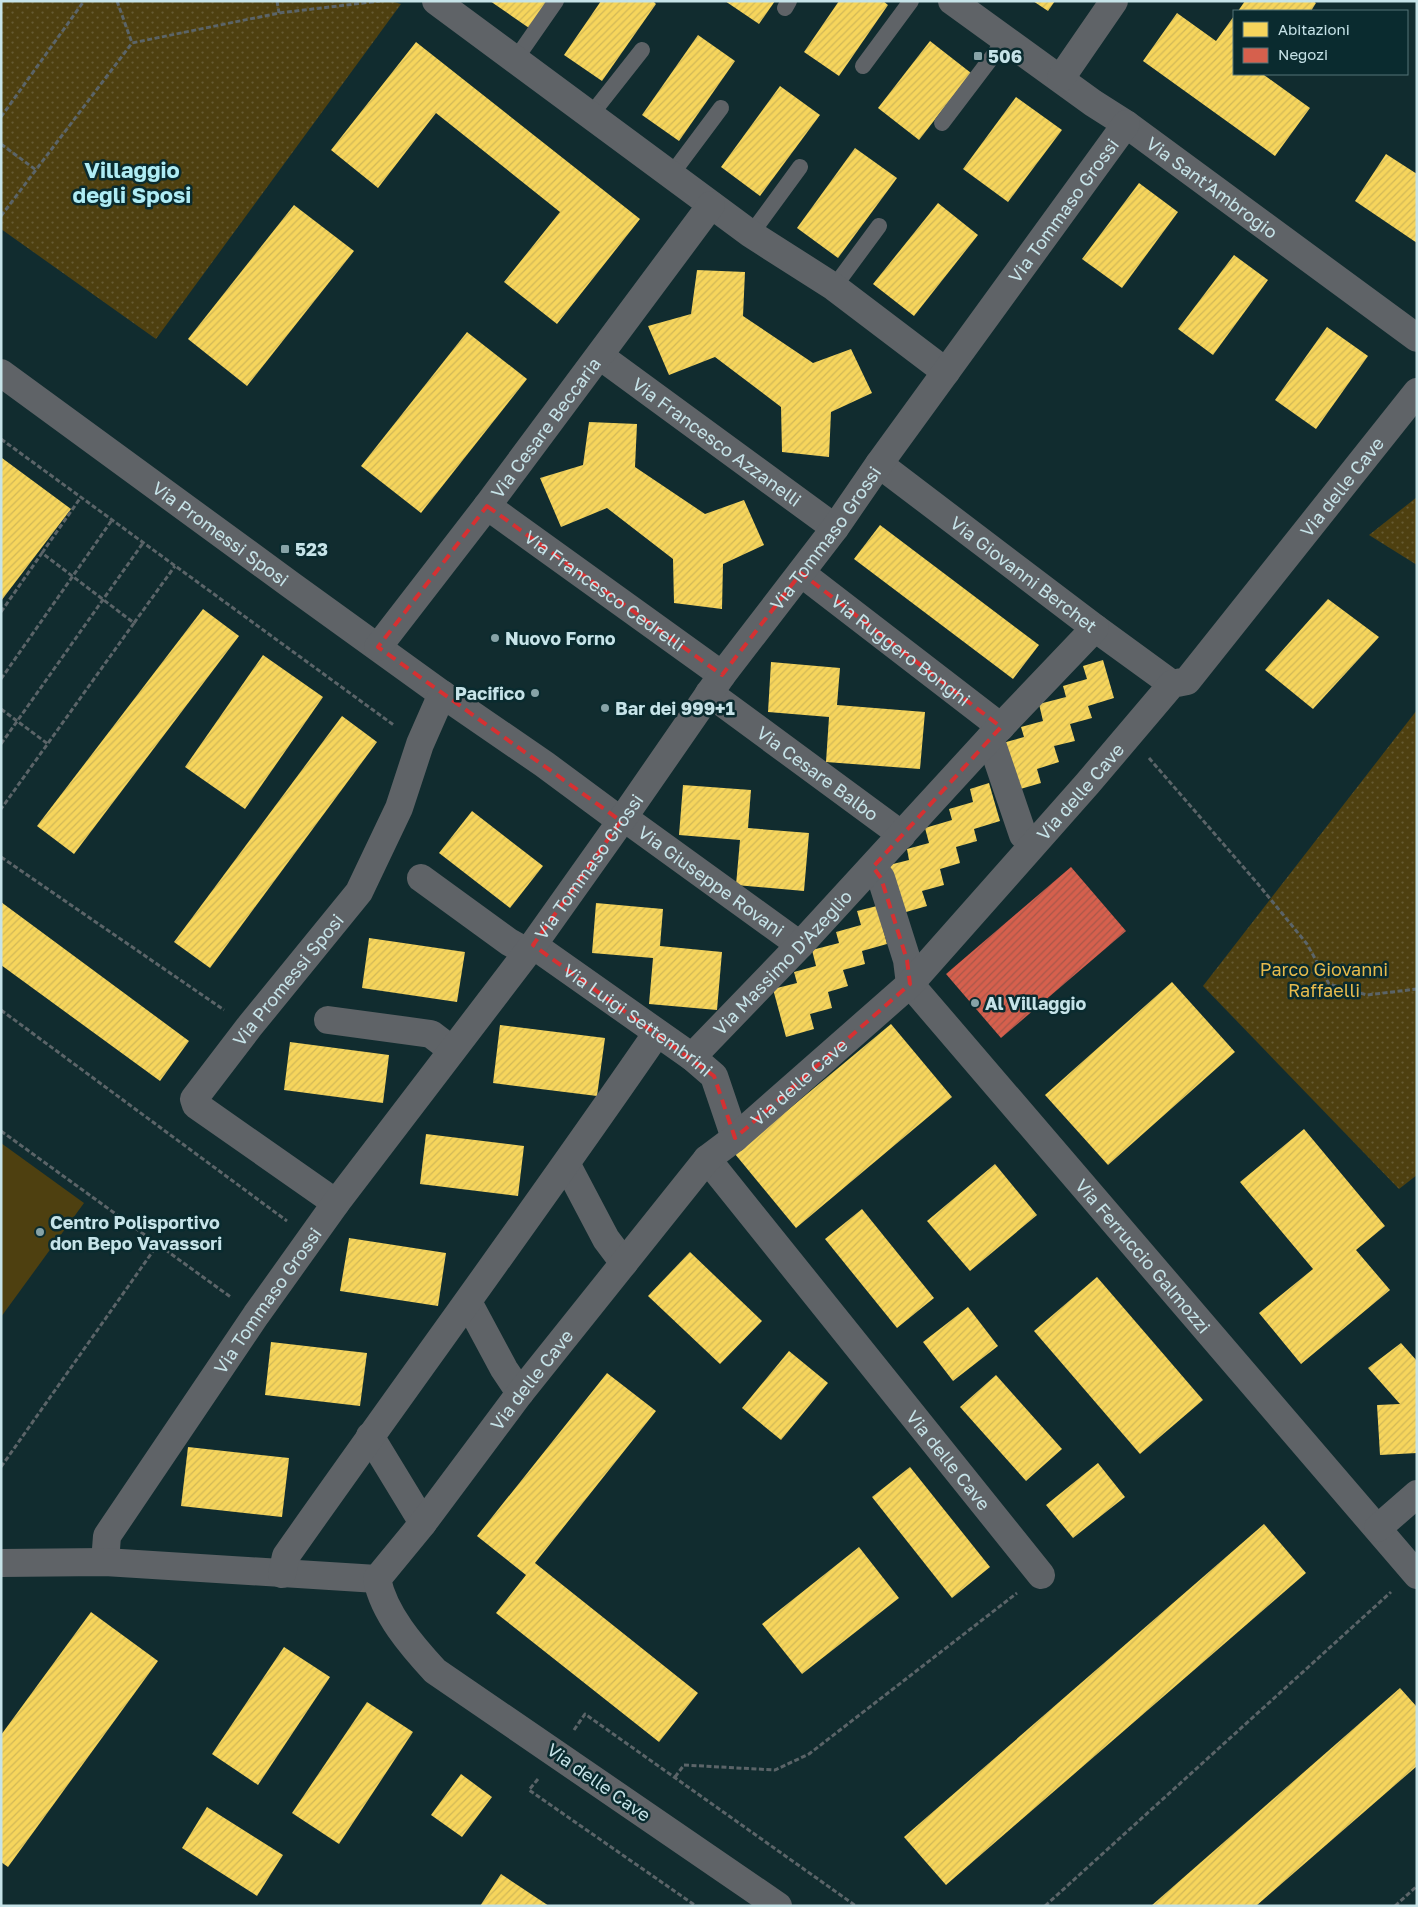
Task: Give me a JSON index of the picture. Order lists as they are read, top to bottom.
{
  "streets": {
    "street": [
      "Via Sant'Ambrogio",
      "Via Tommaso Grossi",
      "Via Cesare Beccaria",
      "Via Francesco Azzanelli",
      "Via delle Cave",
      "Via Promessi Sposi",
      "Via Giovanni Berchet",
      "Via Francesco Cedrelli",
      "Via Ruggero Bonghi",
      "Via Cesare Balbo",
      "Via Giuseppe Rovani",
      "Via Massimo D'Azeglio",
      "Via Luigi Settembrini",
      "Via Ferruccio Galmozzi"
    ]
  },
  "crossings": [
    ["Via Sant'Ambrogio", "Via Tommaso Grossi"],
    ["Via Tommaso Grossi", "Via Francesco Azzanelli"],
    ["Via Tommaso Grossi", "Via Promessi Sposi"],
    ["Via Tommaso Grossi", "Via Giovanni Berchet"],
    ["Via Tommaso Grossi", "Via Francesco Cedrelli"],
    ["Via Tommaso Grossi", "Via Ruggero Bonghi"],
    ["Via Tommaso Grossi", "Via Cesare Balbo"],
    ["Via Tommaso Grossi", "Via Giuseppe Rovani"],
    ["Via Tommaso Grossi", "Via Luigi Settembrini"],
    ["Via Cesare Beccaria", "Via Francesco Azzanelli"],
    ["Via Cesare Beccaria", "Via Promessi Sposi"],
    ["Via Cesare Beccaria", "Via Francesco Cedrelli"],
    ["Via delle Cave", "Via Giovanni Berchet"],
    ["Via delle Cave", "Via Luigi Settembrini"],
    ["Via delle Cave", "Via Ferruccio Galmozzi"],
    ["Via Promessi Sposi", "Via Giuseppe Rovani"],
    ["Via Giovanni Berchet", "Via Massimo D'Azeglio"],
    ["Via Francesco Cedrelli", "Via Cesare Balbo"],
    ["Via Ruggero Bonghi", "Via Massimo D'Azeglio"],
    ["Via Cesare Balbo", "Via Massimo D'Azeglio"],
    ["Via Giuseppe Rovani", "Via Massimo D'Azeglio"],
    ["Via Massimo D'Azeglio", "Via Luigi Settembrini"]
  ],
  "districts": ["Villaggio degli Sposi"],
  "parks": ["Parco Giovanni Raffaelli"],
  "places": {
    "transit": ["506", "523"],
    "other": [
      "Nuovo Forno",
      "Pacifico",
      "Bar dei 999+1",
      "Al Villaggio",
      "Centro Polisportivo don Bepo Vavassori"
    ]
  },
  "legend": ["Abitazioni", "Negozi"]
}
